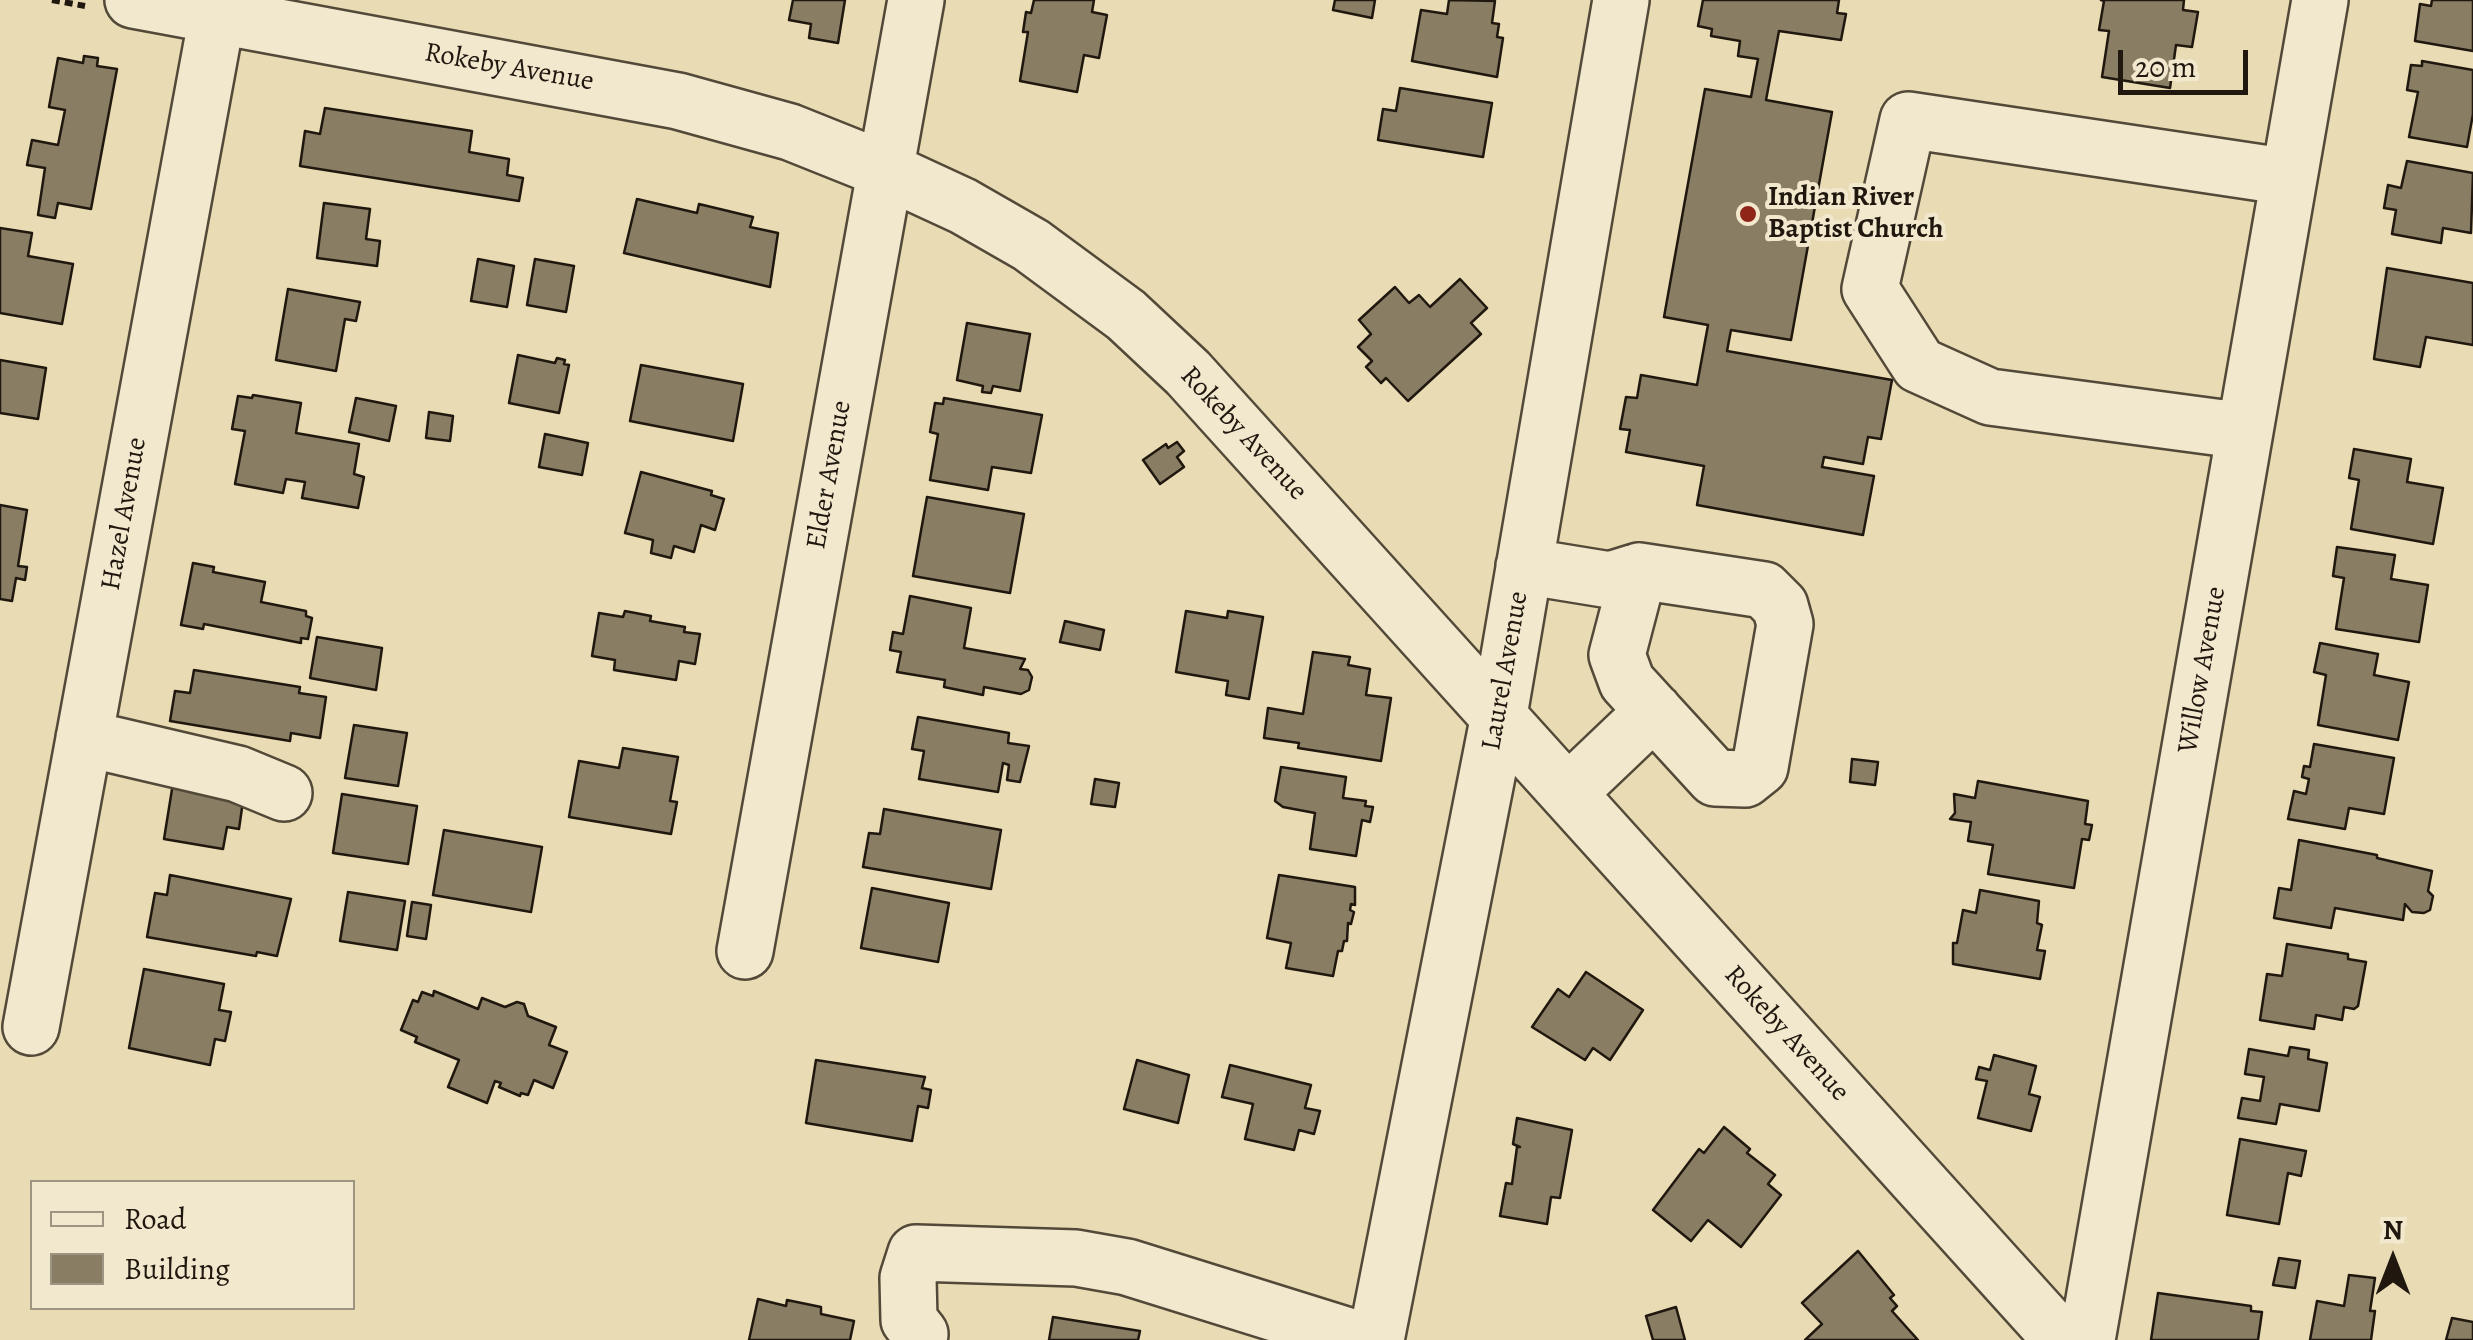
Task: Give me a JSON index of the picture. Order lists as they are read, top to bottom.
{
  "streets": {
    "street": [
      "Rokeby Avenue",
      "Elder Avenue",
      "Hazel Avenue",
      "Willow Avenue",
      "Laurel Avenue"
    ]
  },
  "crossings": [
    ["Rokeby Avenue", "Elder Avenue"],
    ["Rokeby Avenue", "Hazel Avenue"],
    ["Rokeby Avenue", "Laurel Avenue"]
  ],
  "places": ["Indian River Baptist Church"],
  "legend": ["Road", "Building"],
  "scale_bar": "20 m",
  "north": "top"
}
